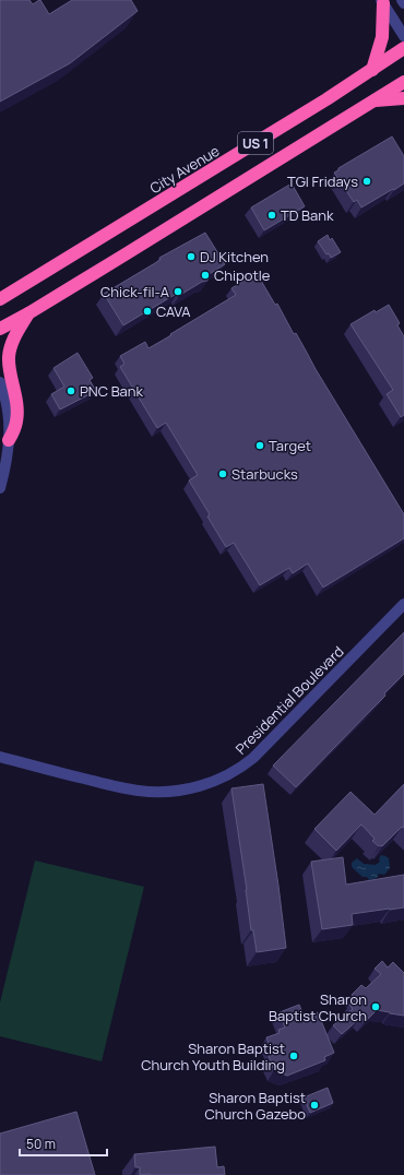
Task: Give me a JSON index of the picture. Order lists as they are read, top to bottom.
{
  "streets": {
    "highway": ["US 1", "City Avenue"],
    "street": ["Presidential Boulevard"]
  },
  "places": [
    "TGI Fridays",
    "TD Bank",
    "DJ Kitchen",
    "Chipotle",
    "Chick-fil-A",
    "CAVA",
    "PNC Bank",
    "Target",
    "Starbucks",
    "Sharon Baptist Church",
    "Sharon Baptist Church Youth Building",
    "Sharon Baptist Church Gazebo"
  ],
  "scale_bar": "50 m"
}
